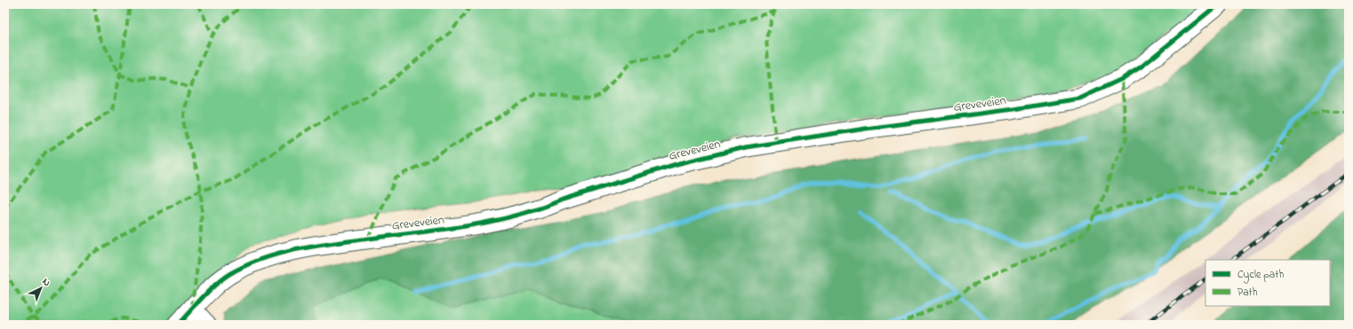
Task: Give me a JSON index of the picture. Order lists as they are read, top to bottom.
{
  "streets": {
    "street": ["Greveveien"]
  },
  "legend": ["Cycle path", "Path"],
  "north": "top right"
}
